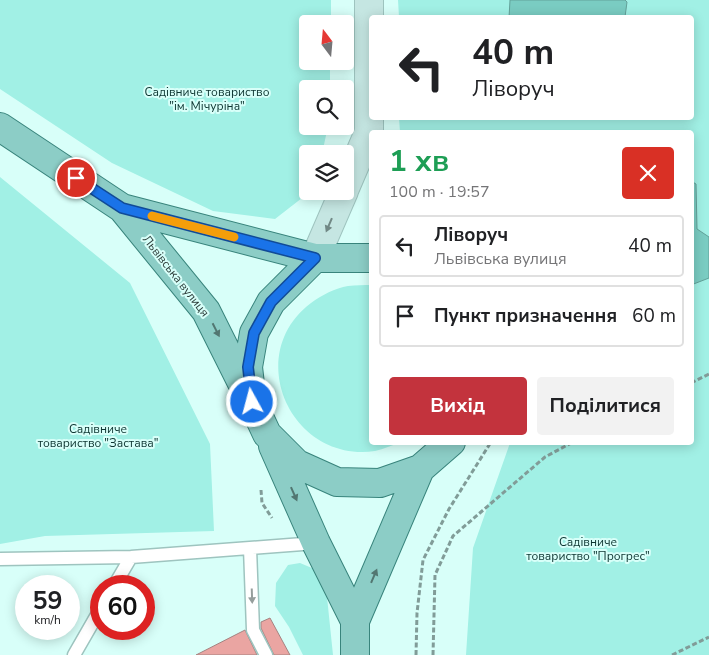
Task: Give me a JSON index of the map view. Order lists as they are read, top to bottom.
{
  "streets": {
    "main road": ["Львівська вулиця"]
  },
  "parks": ["Садівниче товариство \"ім. Мічуріна\"", "Садівниче товариство \"Застава\"", "Садівниче товариство \"Прогрес\""],
  "north": "top",
  "page": {
    "turn": ["40 m", "Ліворуч"],
    "heading": ["1 хв", "100 m · 19:57"],
    "list": [
      {
        "name": "Ліворуч",
        "note": "Львівська вулиця",
        "value": "40 m"
      },
      {
        "name": "Пункт призначення",
        "value": "60 m"
      }
    ],
    "buttons": ["Вихід", "Поділитися"],
    "speed": "59 km/h",
    "limit": "60"
  }
}
